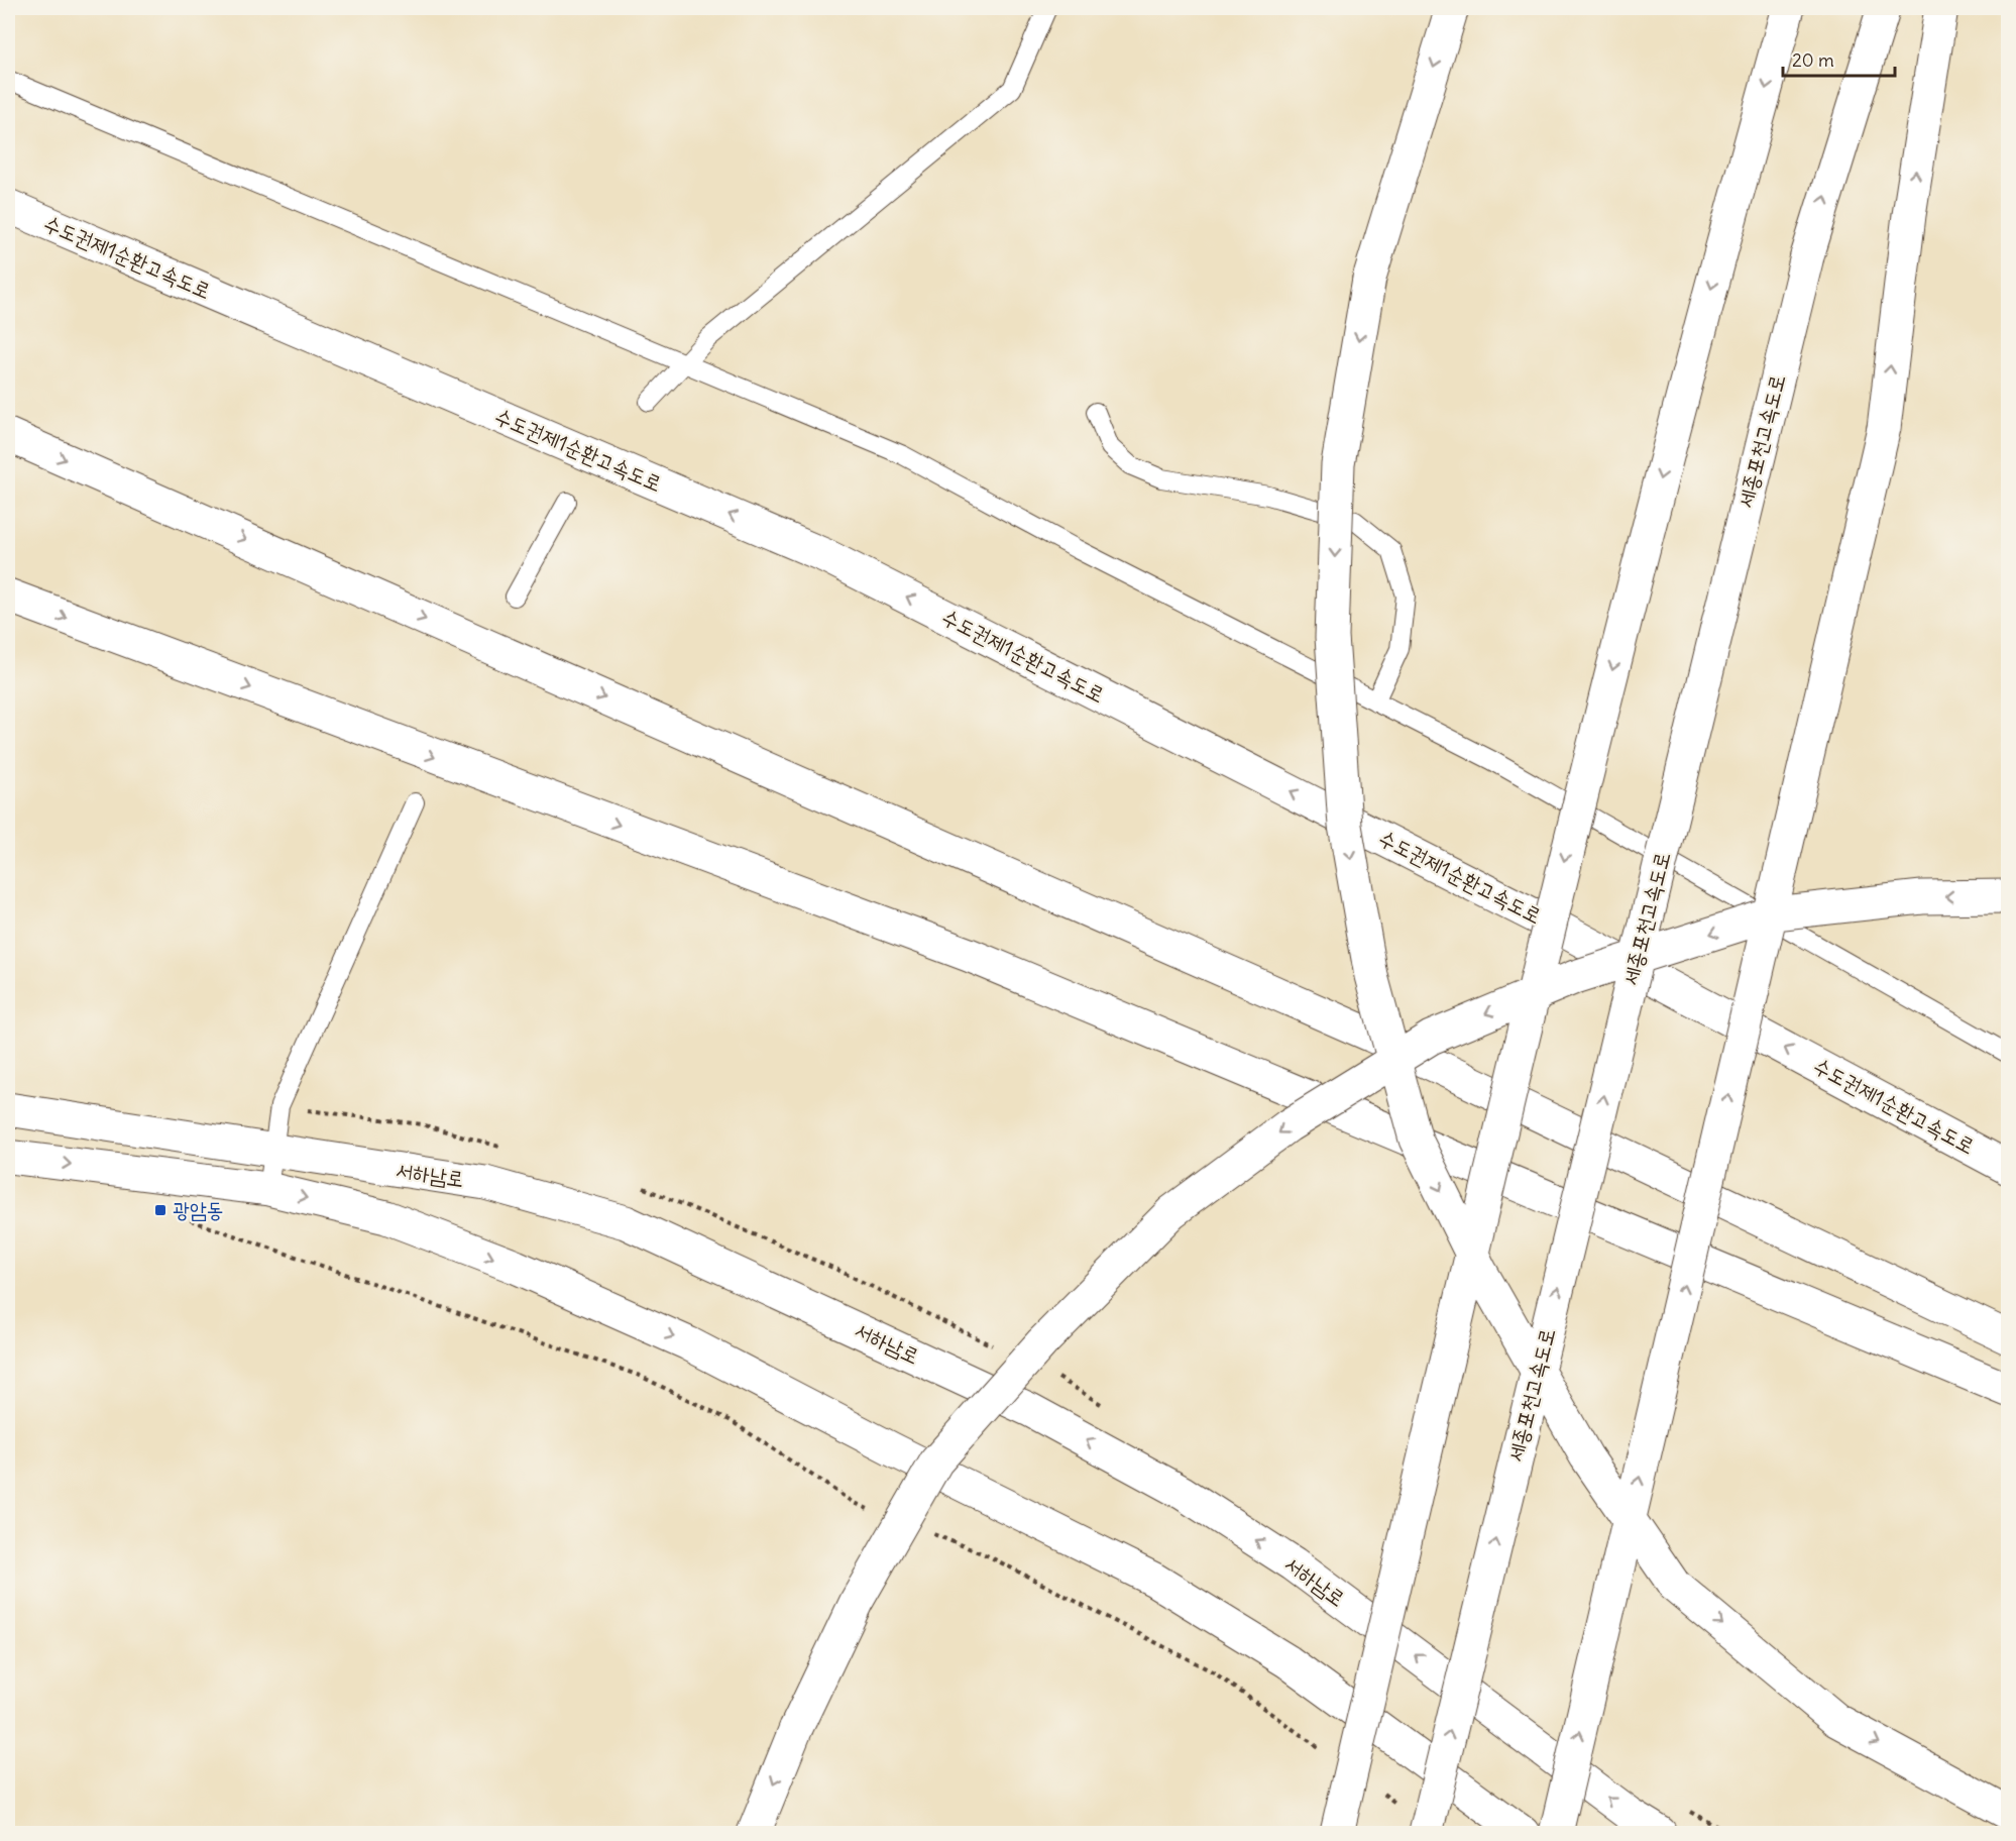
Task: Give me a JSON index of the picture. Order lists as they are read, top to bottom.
{
  "streets": {
    "main road": ["수도권제1순환고속도로", "세종포천고속도로", "서하남로"]
  },
  "places": {
    "transit": ["광암동"]
  },
  "scale_bar": "20 m"
}
